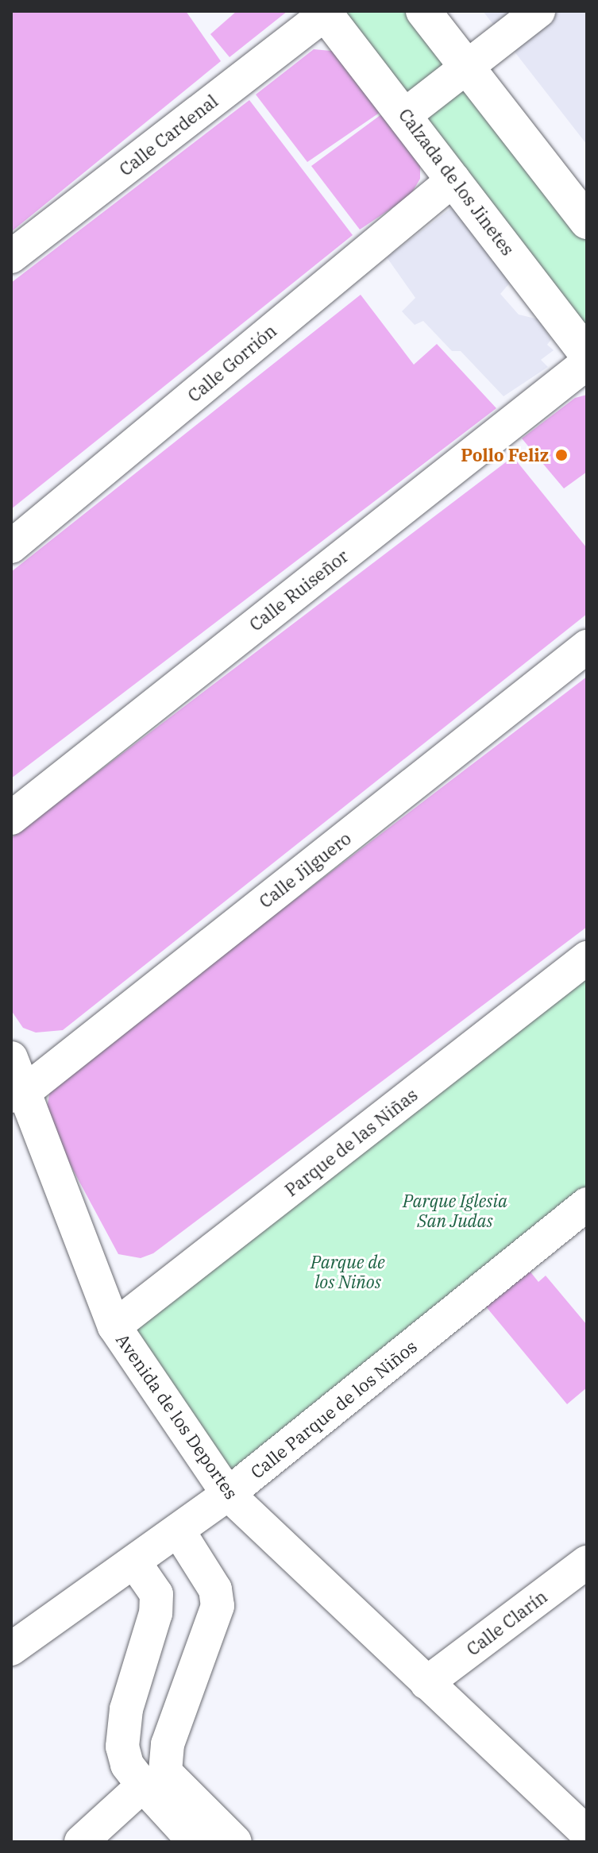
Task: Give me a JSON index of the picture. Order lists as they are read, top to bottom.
{
  "streets": {
    "main road": ["Calzada de los Jinetes"],
    "street": [
      "Calle Cardenal",
      "Calle Gorrión",
      "Calle Ruiseñor",
      "Calle Jilguero",
      "Parque de las Niñas",
      "Calle Parque de los Niños",
      "Avenida de los Deportes",
      "Calle Clarín"
    ]
  },
  "crossings": [
    ["Calle Cardenal", "Calzada de los Jinetes"],
    ["Calzada de los Jinetes", "Calle Gorrión"],
    ["Calle Jilguero", "Avenida de los Deportes"],
    ["Parque de las Niñas", "Avenida de los Deportes"],
    ["Calle Parque de los Niños", "Avenida de los Deportes"],
    ["Avenida de los Deportes", "Calle Clarín"]
  ],
  "parks": ["Parque Iglesia San Judas", "Parque de los Niños"],
  "places": ["Pollo Feliz"]
}
